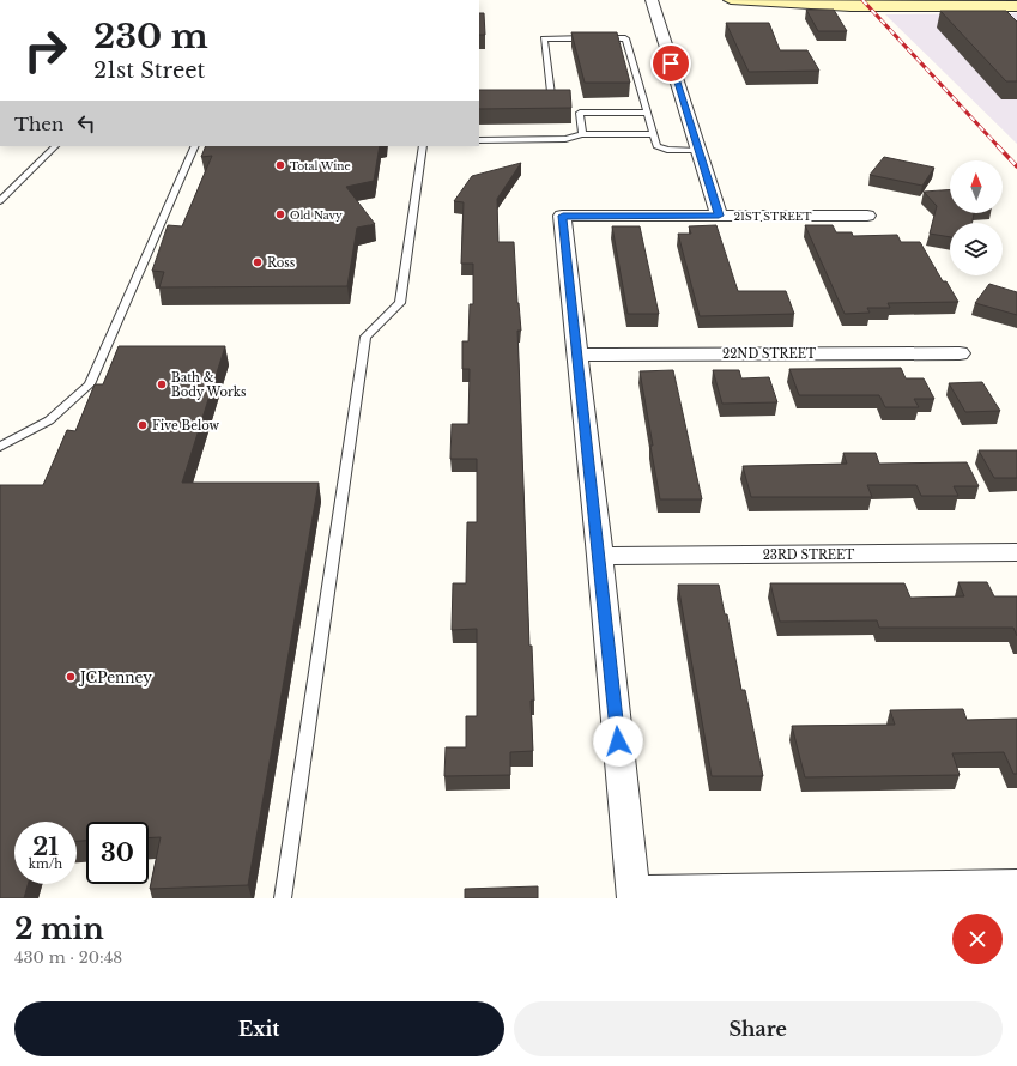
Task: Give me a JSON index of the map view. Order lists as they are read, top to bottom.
{
  "streets": {
    "street": ["21ST STREET", "22ND STREET", "23RD STREET"]
  },
  "crossings": [
    ["21ST STREET", "22ND STREET"]
  ],
  "places": [
    "Total Wine",
    "Old Navy",
    "Ross",
    "Bath & Body Works",
    "Five Below",
    "JCPenney"
  ],
  "north": "top",
  "page": {
    "turn": ["230 m", "21st Street"],
    "then": "Then",
    "speed": "21 km/h",
    "limit": "30",
    "heading": ["2 min", "430 m · 20:48"],
    "buttons": ["Exit", "Share"]
  }
}
